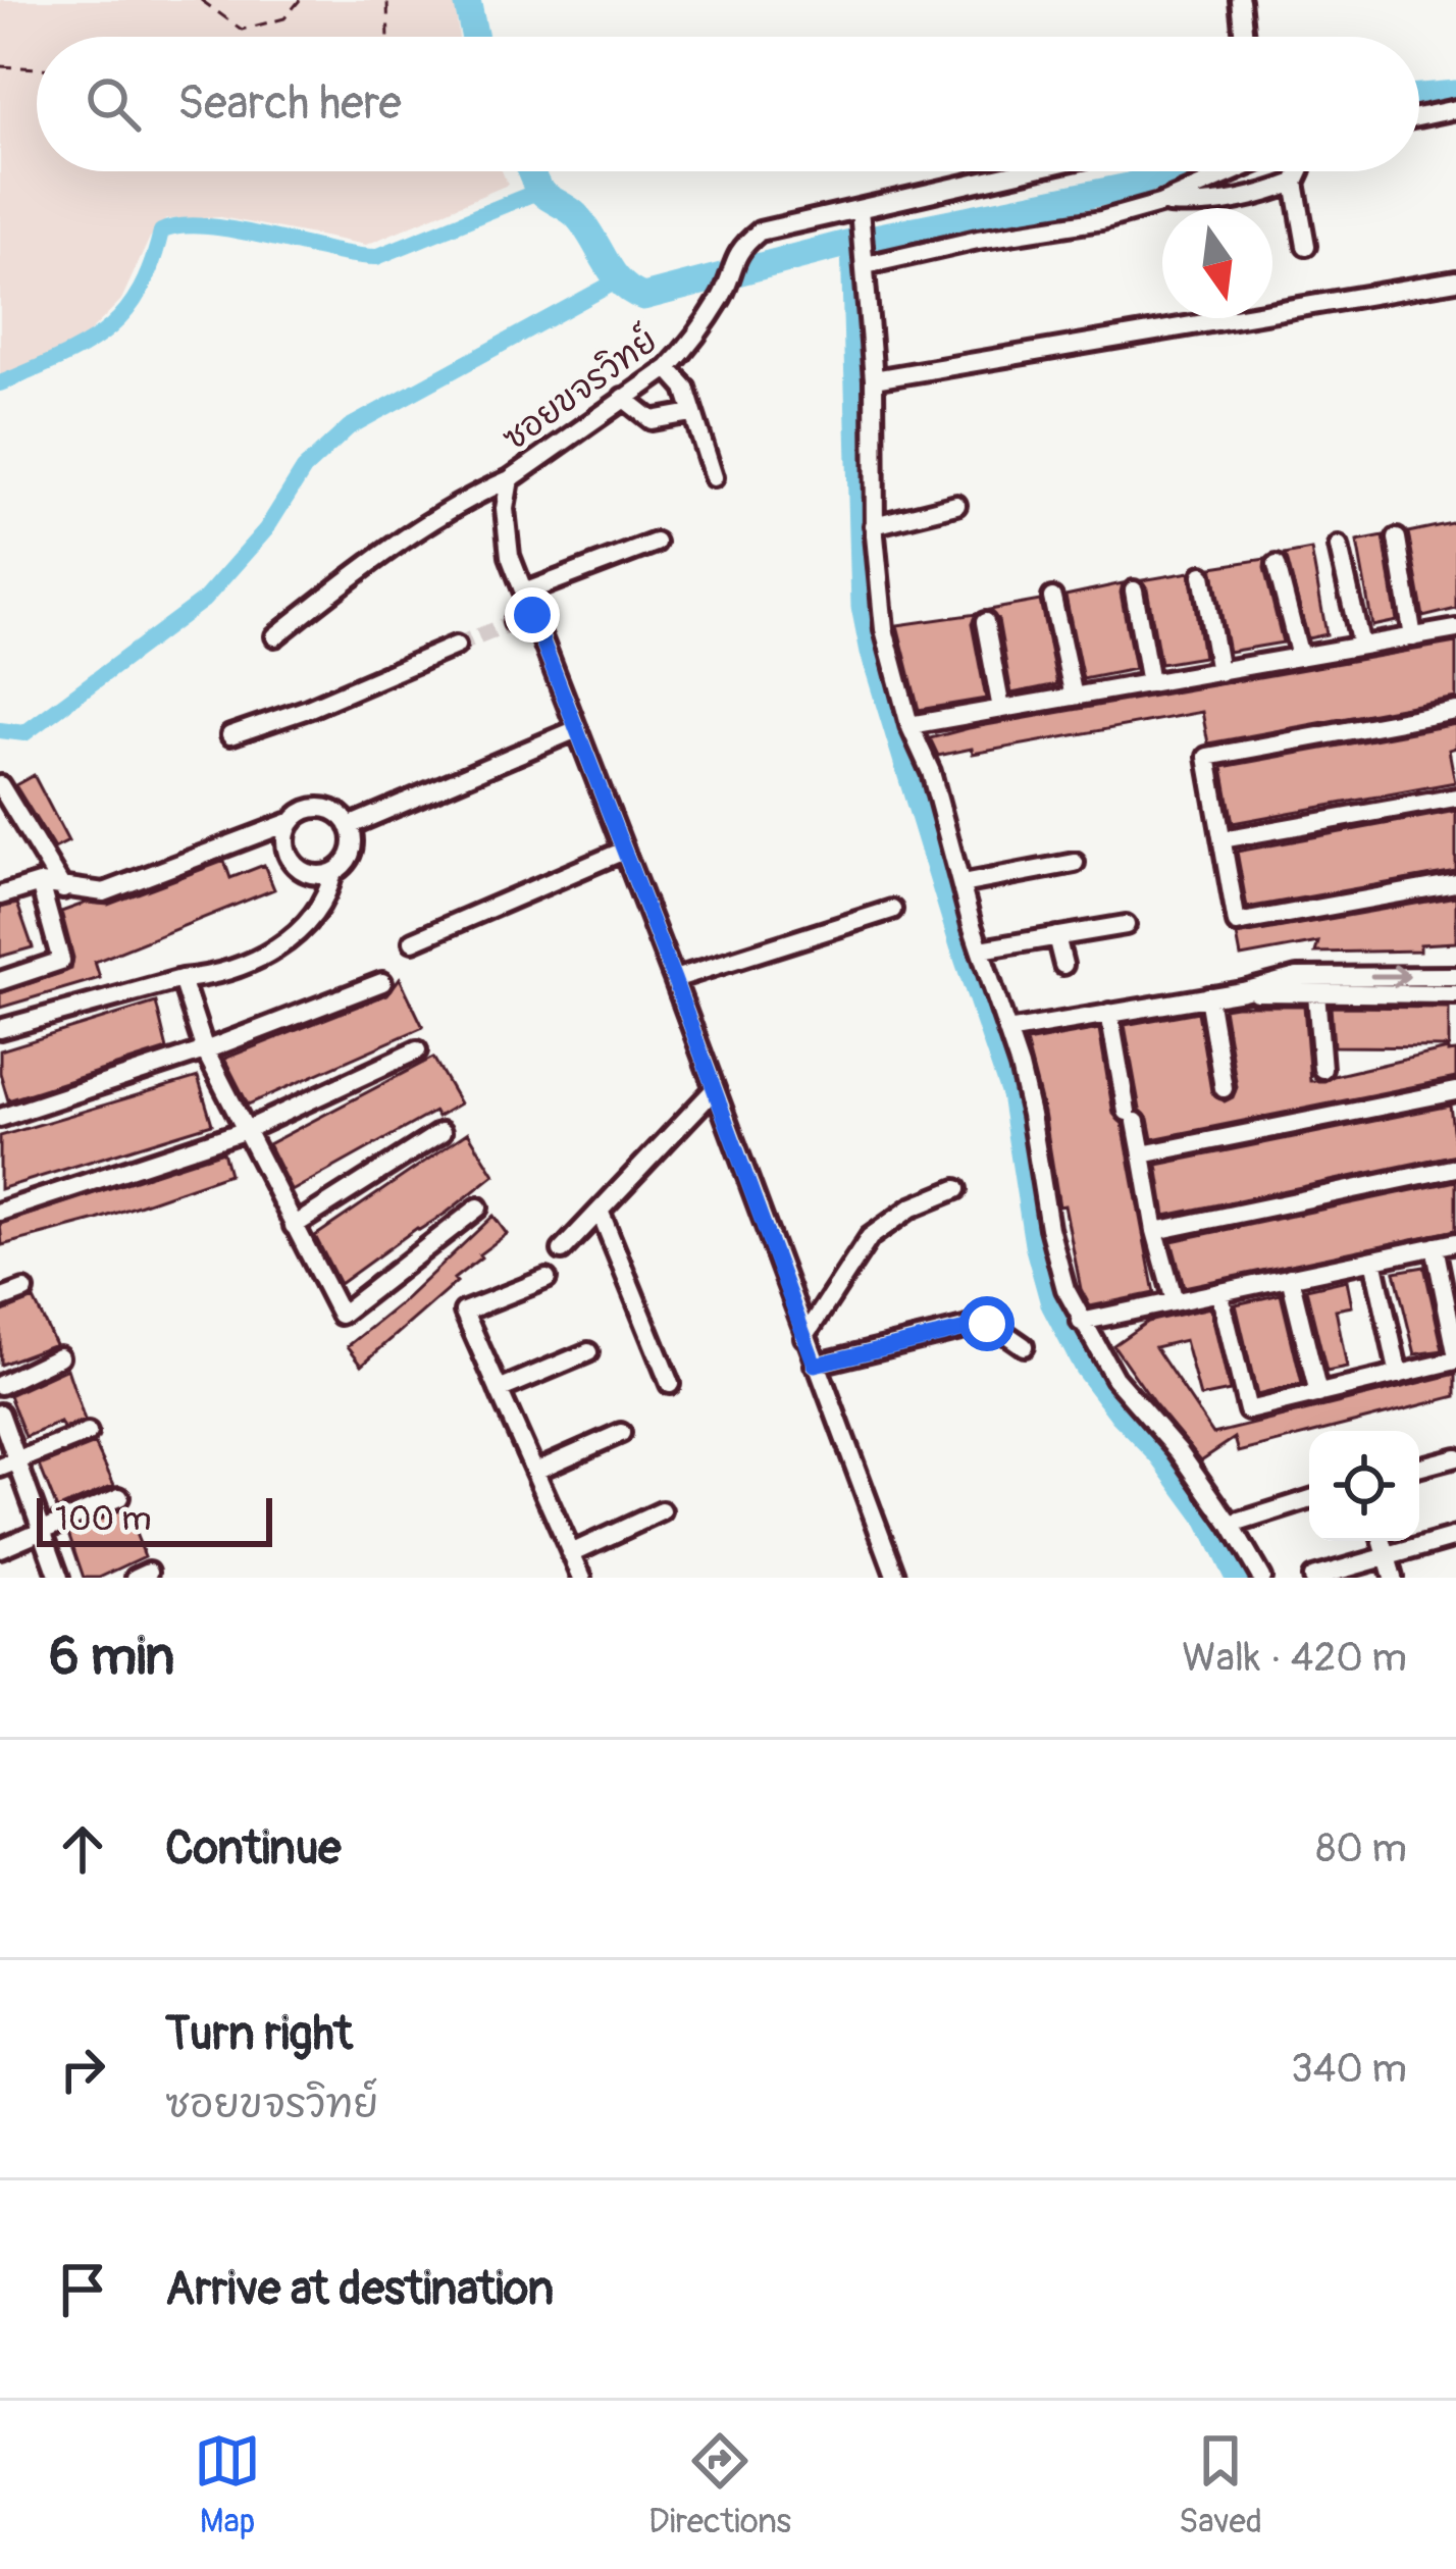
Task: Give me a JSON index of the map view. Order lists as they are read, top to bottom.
{
  "streets": {
    "street": ["ซอยขจรวิทย์"]
  },
  "scale_bar": "100 m",
  "north": "bottom",
  "page": {
    "search": "Search here",
    "scale": "100 m",
    "heading": ["6 min", "Walk · 420 m"],
    "list": [
      ["Continue", "80 m"],
      ["Turn right", "ซอยขจรวิทย์", "340 m"],
      "Arrive at destination"
    ],
    "nav": ["Map", "Directions", "Saved"]
  }
}
